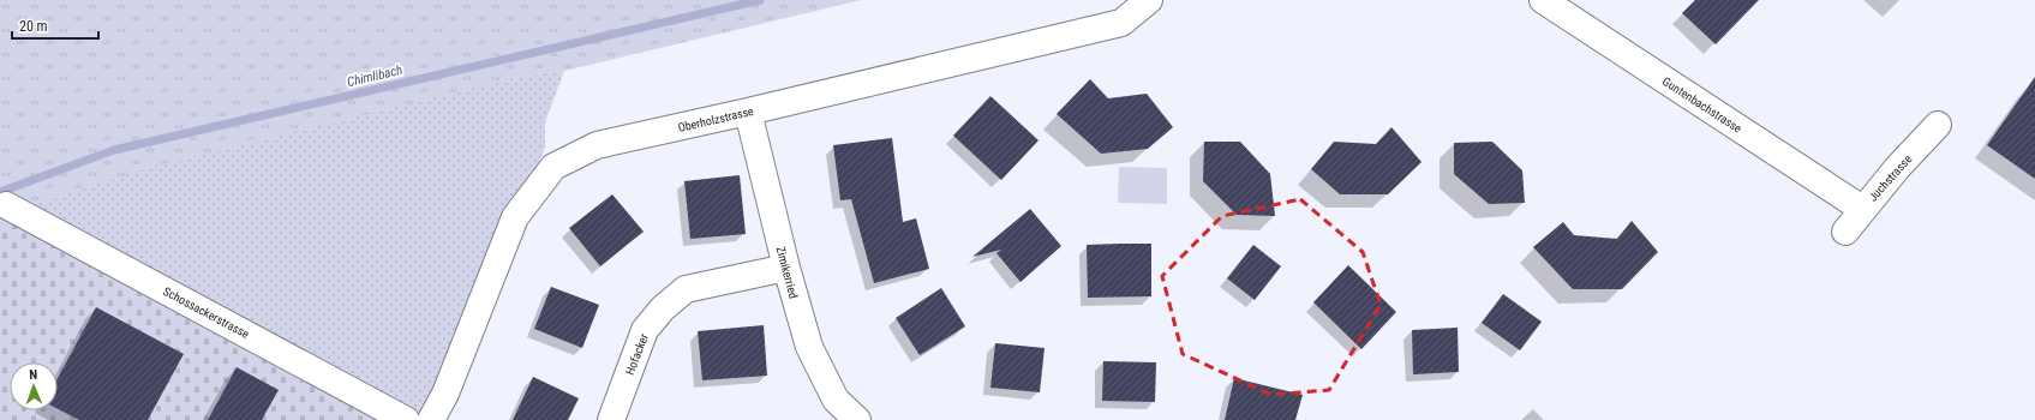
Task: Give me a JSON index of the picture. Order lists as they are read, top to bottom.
{
  "streets": {
    "street": [
      "Guntenbachstrasse",
      "Oberholzstrasse",
      "Juchstrasse",
      "Zimikerried",
      "Schossackerstrasse",
      "Hofacker"
    ]
  },
  "crossings": [
    ["Guntenbachstrasse", "Juchstrasse"],
    ["Oberholzstrasse", "Zimikerried"],
    ["Zimikerried", "Hofacker"]
  ],
  "water": ["Chimlibach"],
  "scale_bar": "20 m",
  "north": "top"
}
